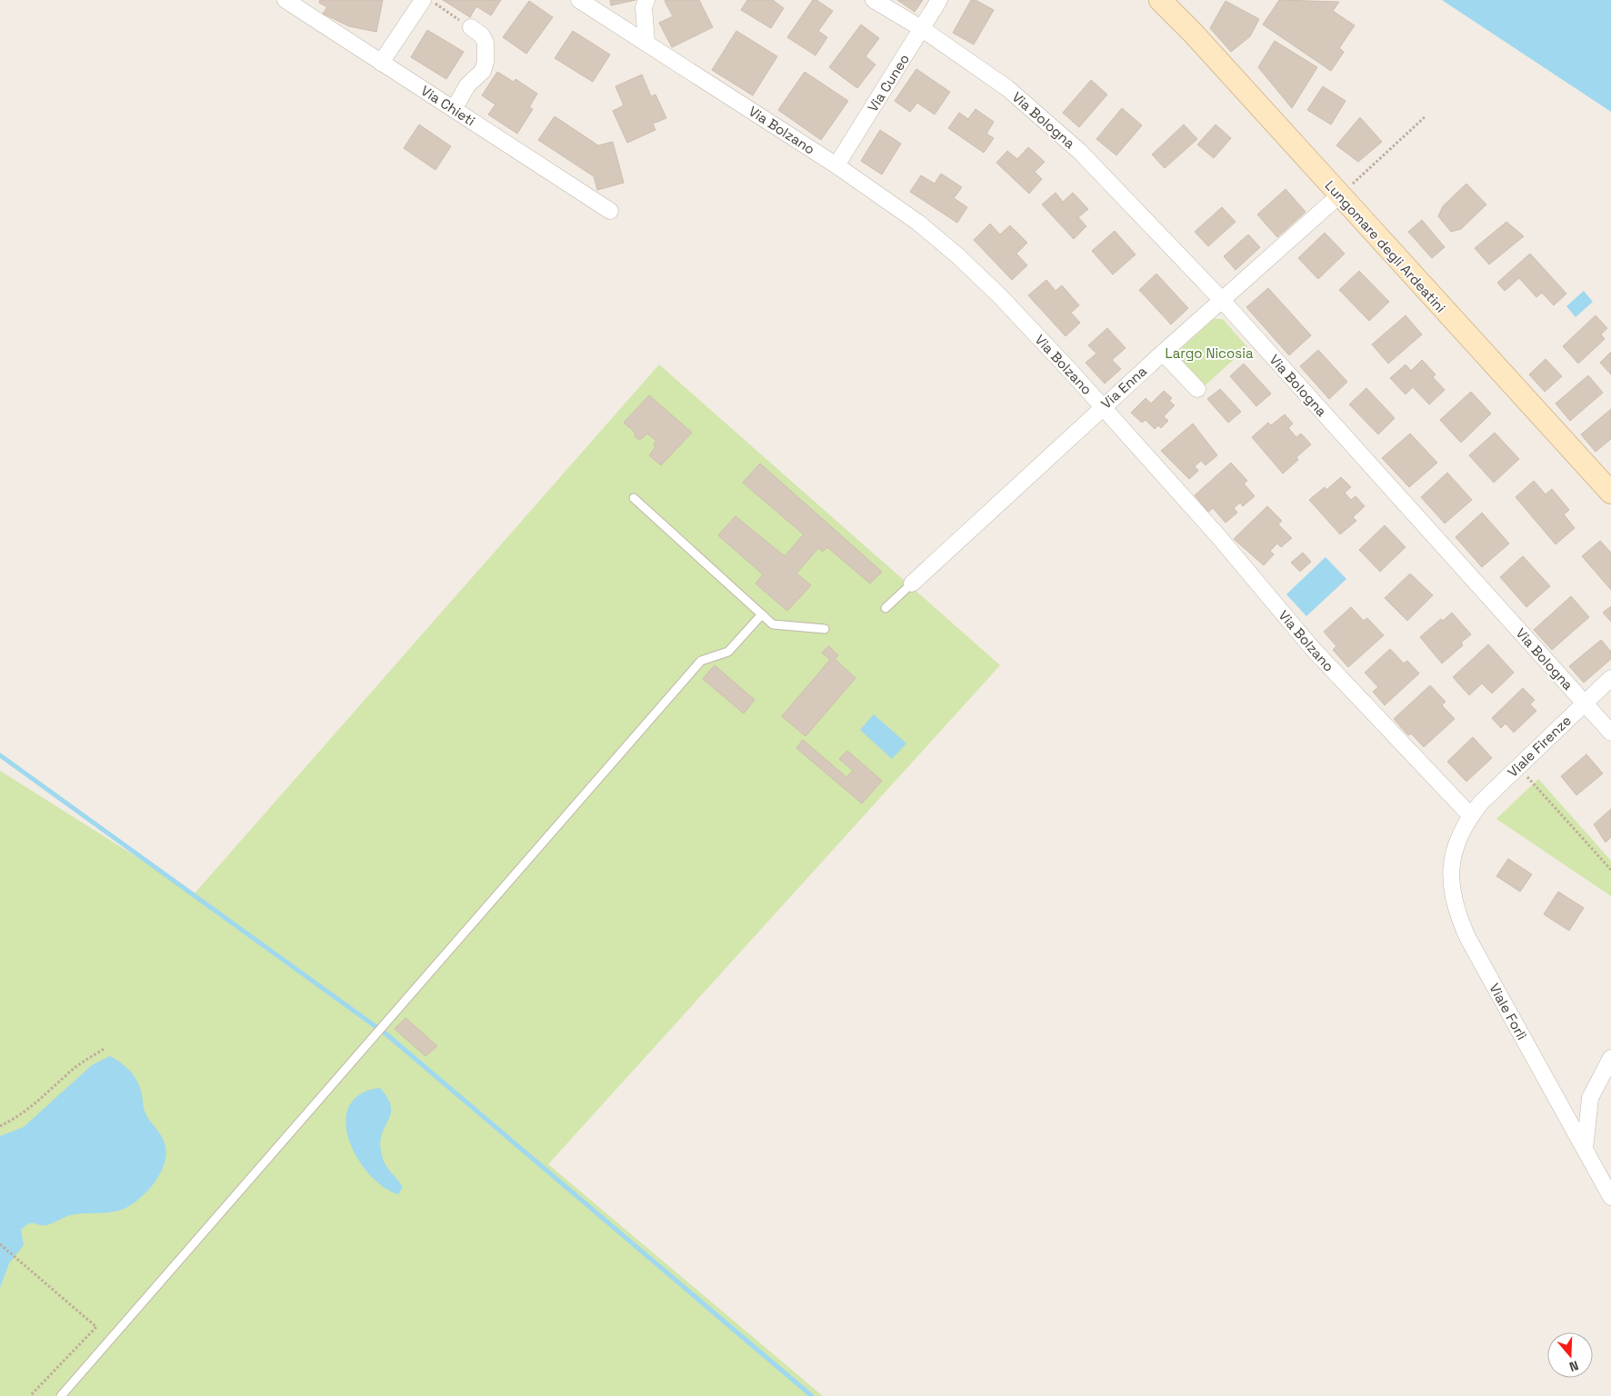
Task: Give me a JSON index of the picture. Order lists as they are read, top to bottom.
{
  "streets": {
    "main road": ["Lungomare degli Ardeatini"],
    "street": [
      "Via Cuneo",
      "Via Chieti",
      "Via Bologna",
      "Via Bolzano",
      "Via Enna",
      "Viale Firenze",
      "Viale Forlì"
    ]
  },
  "crossings": [
    ["Via Cuneo", "Via Bologna"],
    ["Via Cuneo", "Via Bolzano"],
    ["Via Bologna", "Via Enna"],
    ["Via Bologna", "Viale Firenze"],
    ["Via Bolzano", "Via Enna"],
    ["Via Bolzano", "Viale Firenze"],
    ["Via Bolzano", "Viale Forlì"],
    ["Lungomare degli Ardeatini", "Via Enna"],
    ["Viale Firenze", "Viale Forlì"]
  ],
  "parks": ["Largo Nicosia"],
  "north": "bottom"
}
